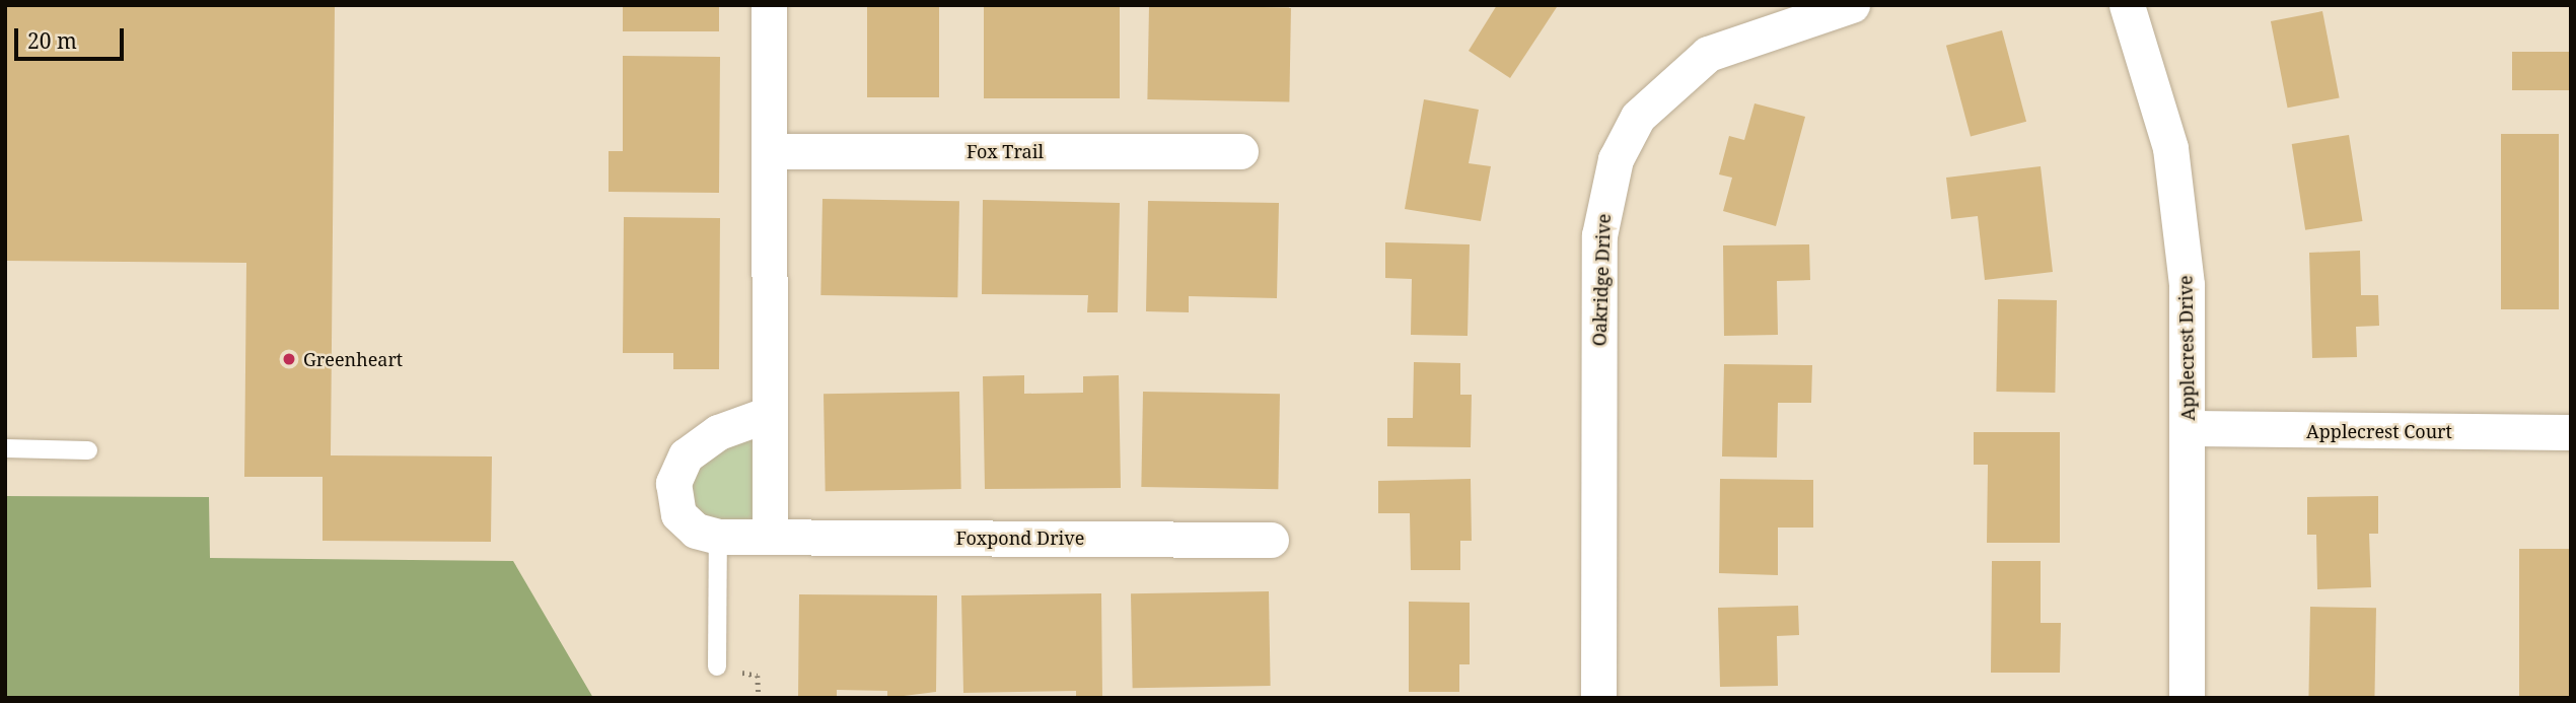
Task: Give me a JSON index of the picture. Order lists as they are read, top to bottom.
{
  "streets": {
    "street": [
      "Fox Trail",
      "Oakridge Drive",
      "Applecrest Drive",
      "Applecrest Court",
      "Foxpond Drive"
    ]
  },
  "crossings": [
    ["Applecrest Drive", "Applecrest Court"]
  ],
  "places": ["Greenheart"],
  "scale_bar": "20 m"
}
